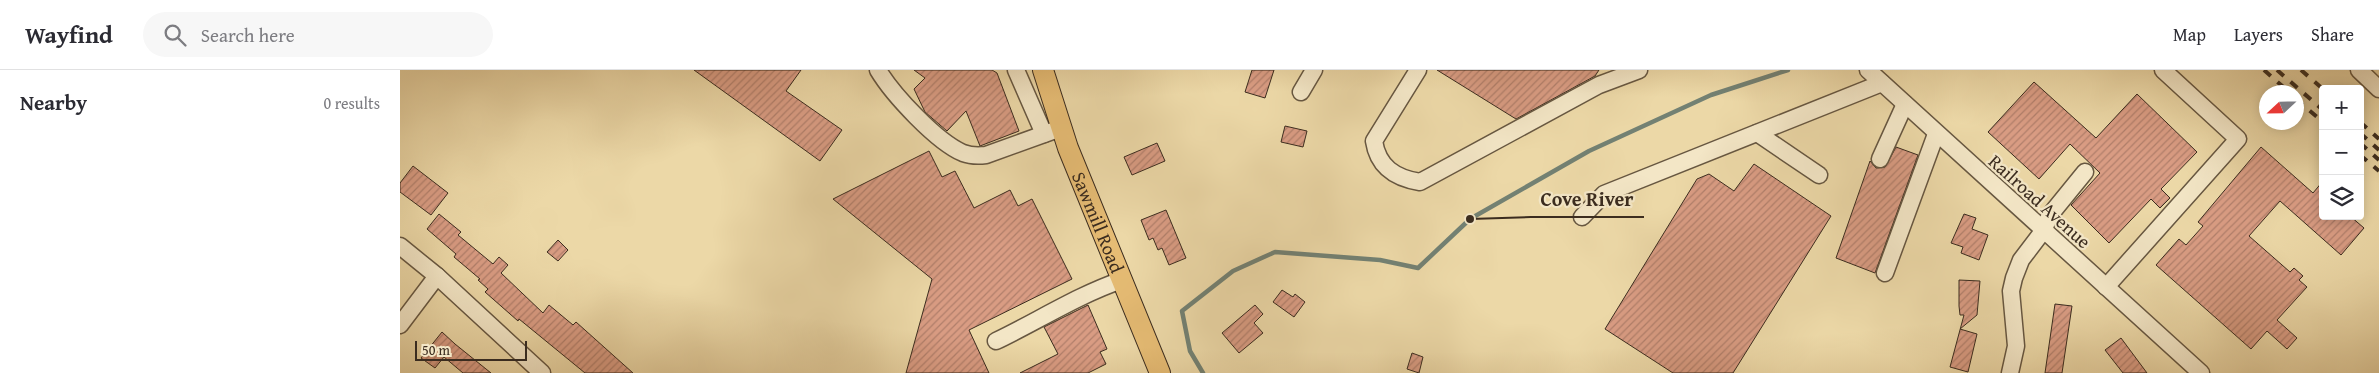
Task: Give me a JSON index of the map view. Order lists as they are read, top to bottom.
{
  "streets": {
    "main road": ["Sawmill Road"],
    "street": ["Railroad Avenue"]
  },
  "places": ["Cove River"],
  "scale_bar": "50 m",
  "north": "left",
  "page": {
    "header": "Wayfind",
    "search": "Search here",
    "nav": ["Map", "Layers", "Share"],
    "heading": ["Nearby", "0 results"],
    "map_buttons": ["+", "−"],
    "scale": "50 m"
  }
}
